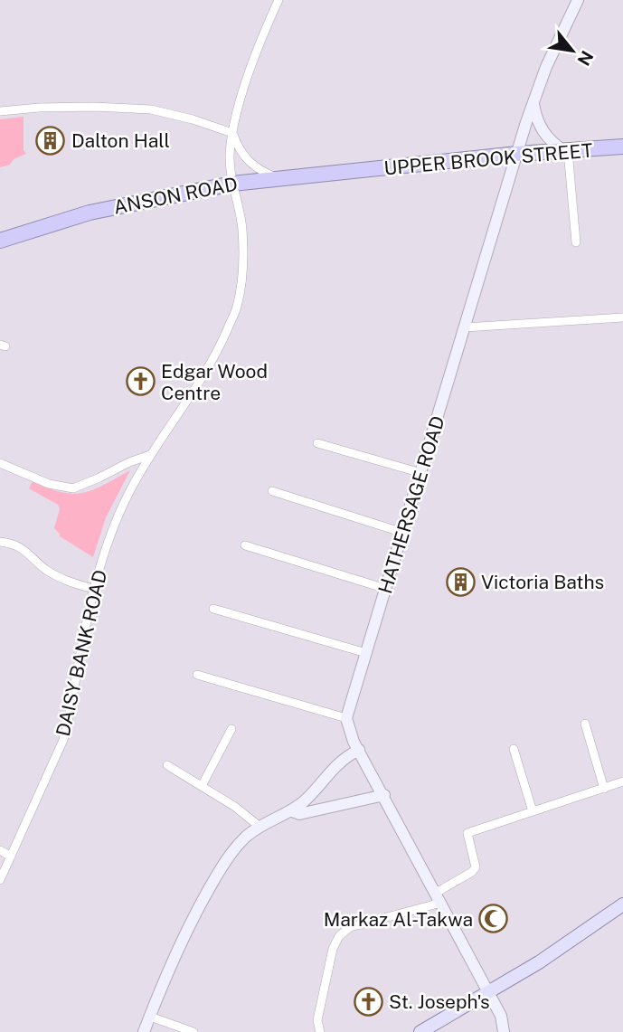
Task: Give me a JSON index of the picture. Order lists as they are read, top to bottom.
{
  "streets": {
    "highway": ["UPPER BROOK STREET", "ANSON ROAD"],
    "street": ["HATHERSAGE ROAD", "DAISY BANK ROAD"]
  },
  "crossings": [
    ["UPPER BROOK STREET", "ANSON ROAD"],
    ["UPPER BROOK STREET", "HATHERSAGE ROAD"],
    ["ANSON ROAD", "DAISY BANK ROAD"]
  ],
  "places": {
    "building": ["Dalton Hall", "Victoria Baths"],
    "church": ["Edgar Wood Centre", "St. Joseph's"],
    "mosque": ["Markaz Al-Takwa"]
  },
  "north": "bottom right"
}
